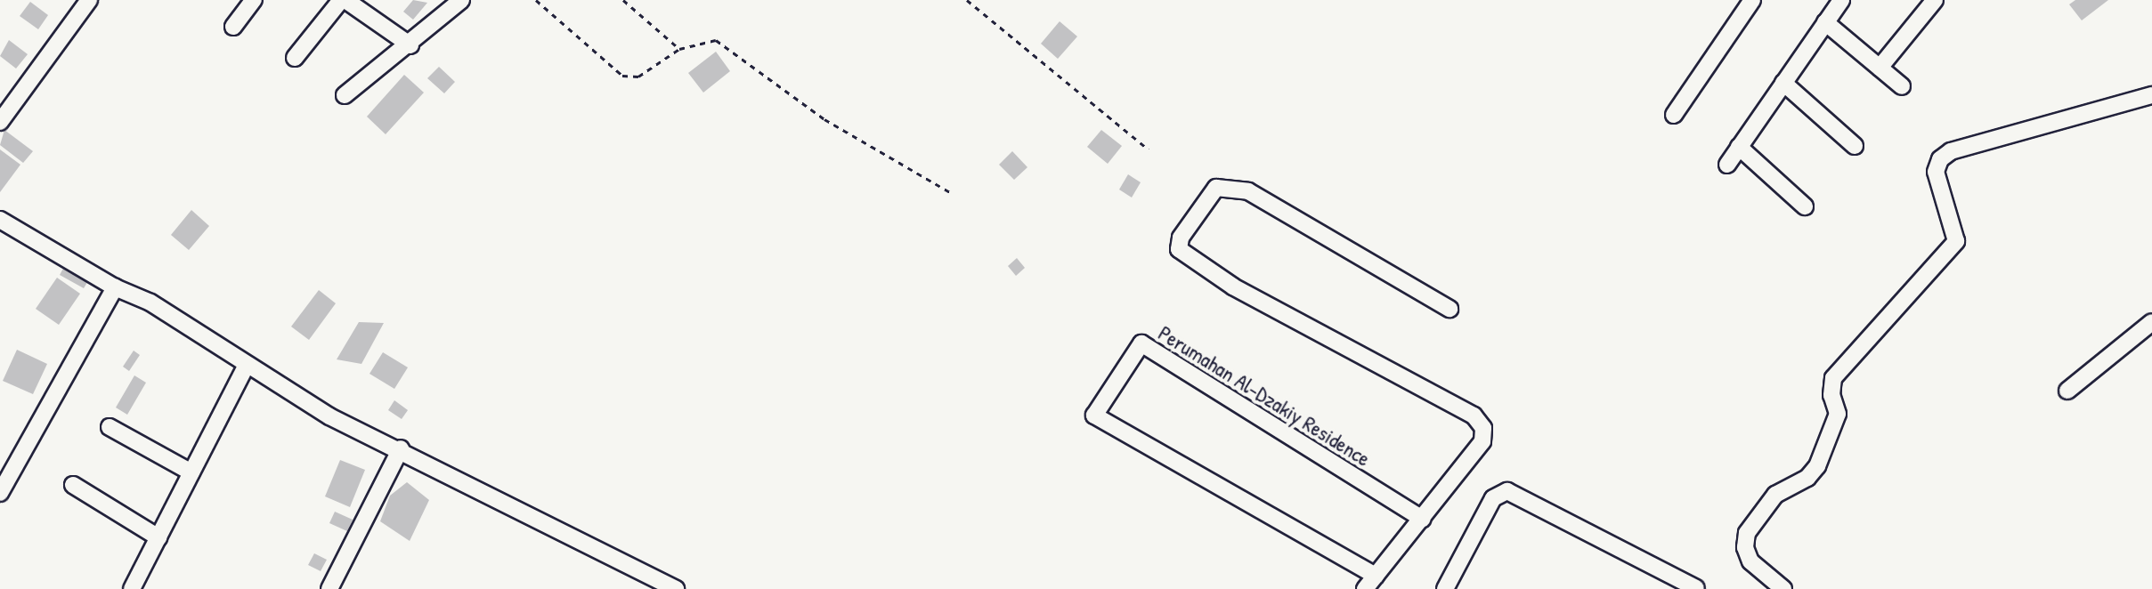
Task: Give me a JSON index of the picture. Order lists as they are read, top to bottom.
{
  "streets": {
    "street": ["Perumahan Al-Dzakiy Residence"]
  }
}
